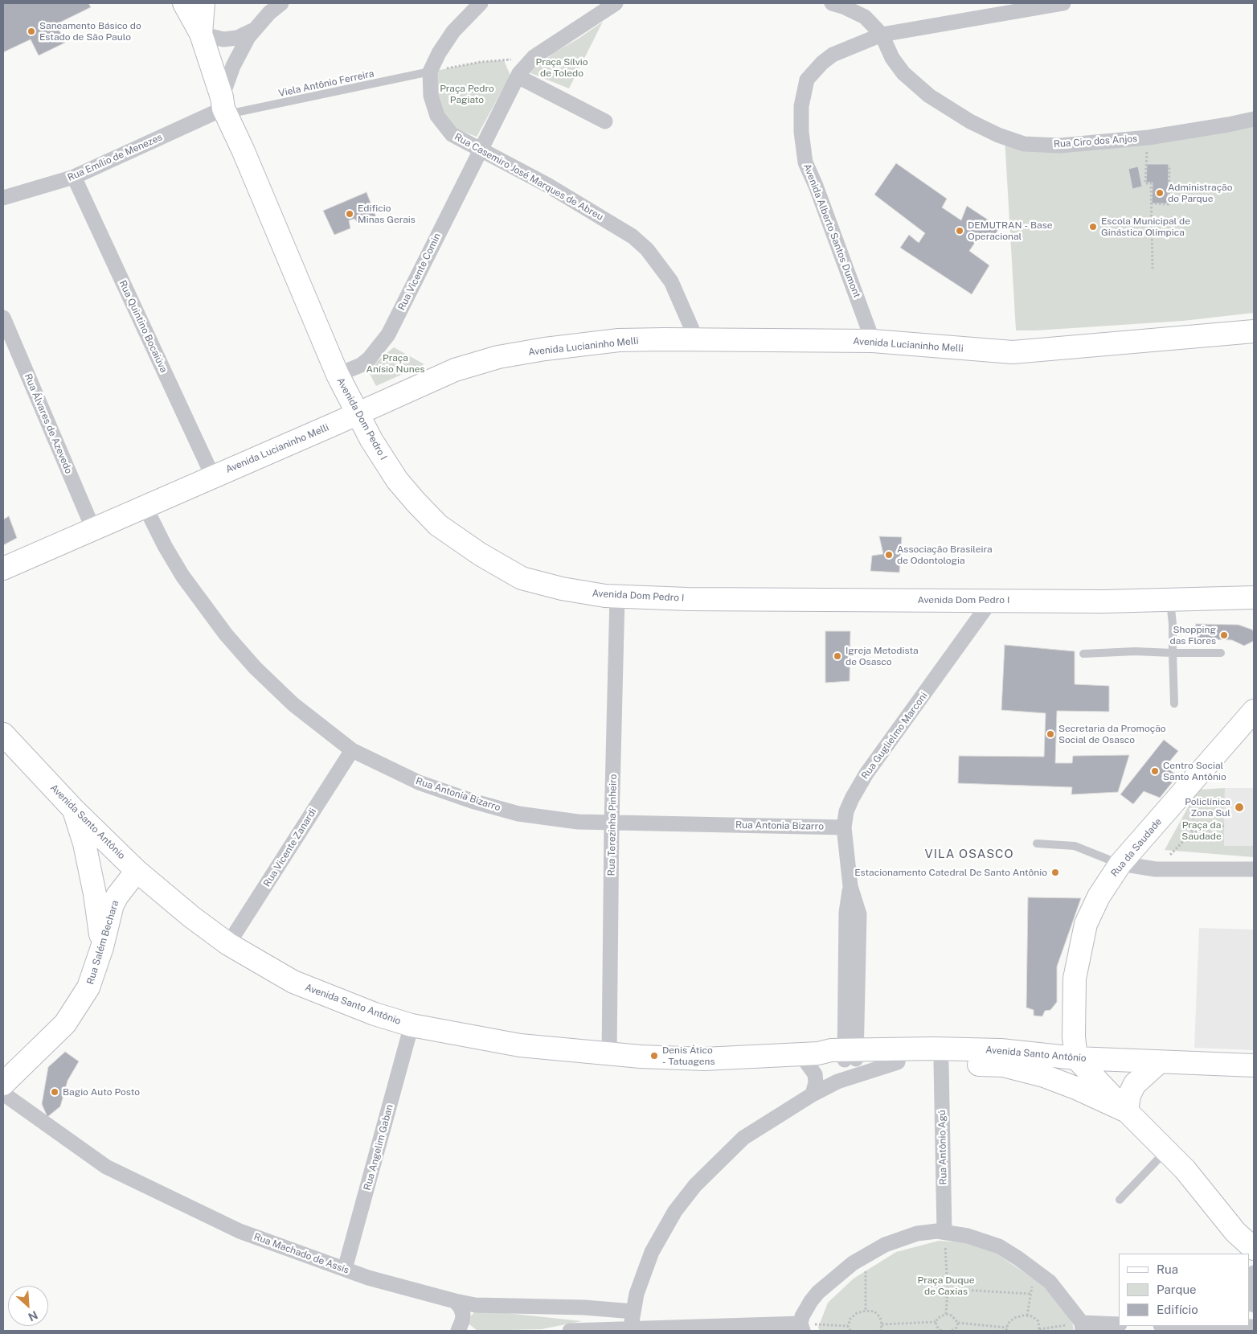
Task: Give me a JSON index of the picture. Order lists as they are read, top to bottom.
{
  "streets": {
    "street": [
      "Rua Ciro dos Anjos",
      "Rua Emílio de Menezes",
      "Rua Casemiro José Marques de Abreu",
      "Avenida Alberto Santos Dumont",
      "Rua Vicente Comin",
      "Rua Quintino Bocaiúva",
      "Avenida Lucianinho Melli",
      "Avenida Dom Pedro I",
      "Rua Álvares de Azevedo",
      "Rua Guglielmo Marconi",
      "Rua Antonia Bizarro",
      "Avenida Santo Antônio",
      "Rua Terezinha Pinheiro",
      "Rua Vicente Zanardi",
      "Rua da Saudade",
      "Rua Salém Bechara",
      "Rua Angelim Gaban",
      "Rua Antônio Agú",
      "Rua Machado de Assis"
    ],
    "lane": ["Viela Antônio Ferreira"]
  },
  "crossings": [
    ["Viela Antônio Ferreira", "Rua Emílio de Menezes"],
    ["Viela Antônio Ferreira", "Rua Casemiro José Marques de Abreu"],
    ["Viela Antônio Ferreira", "Avenida Dom Pedro I"],
    ["Rua Ciro dos Anjos", "Avenida Alberto Santos Dumont"],
    ["Rua Emílio de Menezes", "Rua Quintino Bocaiúva"],
    ["Rua Emílio de Menezes", "Avenida Dom Pedro I"],
    ["Rua Casemiro José Marques de Abreu", "Rua Vicente Comin"],
    ["Rua Casemiro José Marques de Abreu", "Avenida Lucianinho Melli"],
    ["Avenida Alberto Santos Dumont", "Avenida Lucianinho Melli"],
    ["Rua Vicente Comin", "Avenida Dom Pedro I"],
    ["Rua Quintino Bocaiúva", "Avenida Lucianinho Melli"],
    ["Avenida Lucianinho Melli", "Avenida Dom Pedro I"],
    ["Avenida Lucianinho Melli", "Rua Álvares de Azevedo"],
    ["Avenida Lucianinho Melli", "Rua Antonia Bizarro"],
    ["Avenida Dom Pedro I", "Rua Guglielmo Marconi"],
    ["Avenida Dom Pedro I", "Rua Terezinha Pinheiro"],
    ["Rua Guglielmo Marconi", "Rua Antonia Bizarro"],
    ["Rua Guglielmo Marconi", "Avenida Santo Antônio"],
    ["Rua Antonia Bizarro", "Rua Terezinha Pinheiro"],
    ["Rua Antonia Bizarro", "Rua Vicente Zanardi"],
    ["Avenida Santo Antônio", "Rua Terezinha Pinheiro"],
    ["Avenida Santo Antônio", "Rua Vicente Zanardi"],
    ["Avenida Santo Antônio", "Rua da Saudade"],
    ["Avenida Santo Antônio", "Rua Salém Bechara"],
    ["Avenida Santo Antônio", "Rua Angelim Gaban"],
    ["Avenida Santo Antônio", "Rua Antônio Agú"],
    ["Rua Angelim Gaban", "Rua Machado de Assis"]
  ],
  "districts": ["VILA OSASCO"],
  "parks": [
    "Praça Sílvio de Toledo",
    "Praça Pedro Pagiato",
    "Praça Anísio Nunes",
    "Praça da Saudade",
    "Praça Duque de Caxias"
  ],
  "places": [
    "Saneamento Básico do Estado de São Paulo",
    "Administração do Parque",
    "Edificio Minas Gerais",
    "Escola Municipal de Ginástica Olimpica",
    "DEMUTRAN - Base Operacional",
    "Associação Brasileira de Odontologia",
    "Shopping das Flores",
    "Igreja Metodista de Osasco",
    "Secretaria da Promoção Social de Osasco",
    "Centro Social Santo Antônio",
    "Policlínica Zona Sul",
    "Estacionamento Catedral De Santo Antônio",
    "Denis Ático - Tatuagens",
    "Bagio Auto Posto"
  ],
  "legend": ["Rua", "Parque", "Edifício"],
  "north": "bottom right"
}
